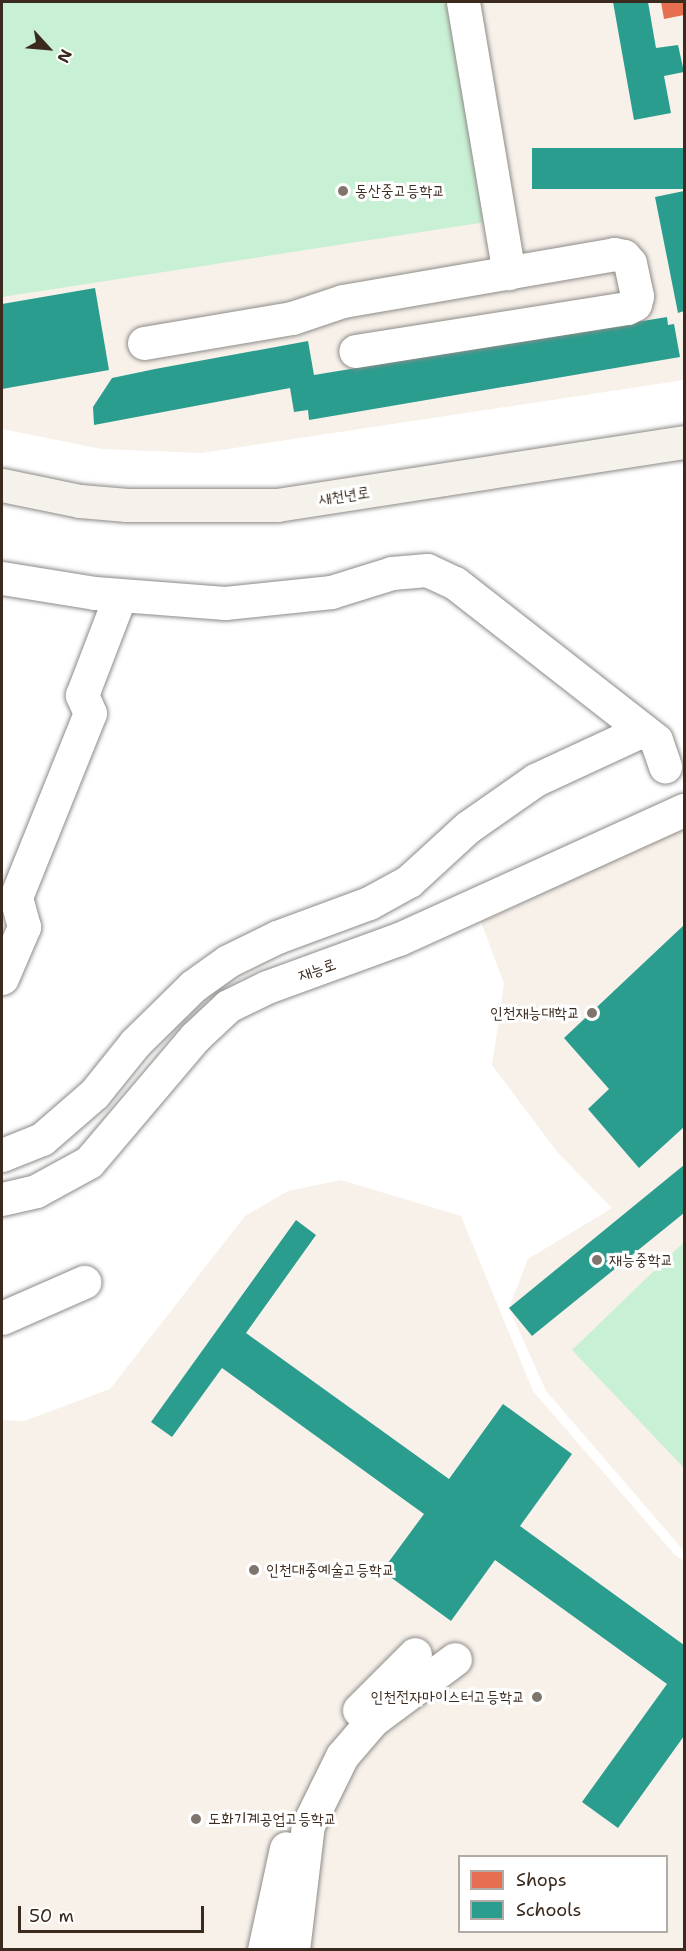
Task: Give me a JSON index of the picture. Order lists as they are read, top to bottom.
{
  "streets": {
    "main road": ["새천년로"],
    "street": ["재능로"]
  },
  "places": [
    "동산중고등학교",
    "인천재능대학교",
    "재능중학교",
    "인천대중예술고등학교",
    "인천전자마이스터고등학교",
    "도화기계공업고등학교"
  ],
  "legend": ["Shops", "Schools"],
  "scale_bar": "50 m",
  "north": "bottom right"
}
